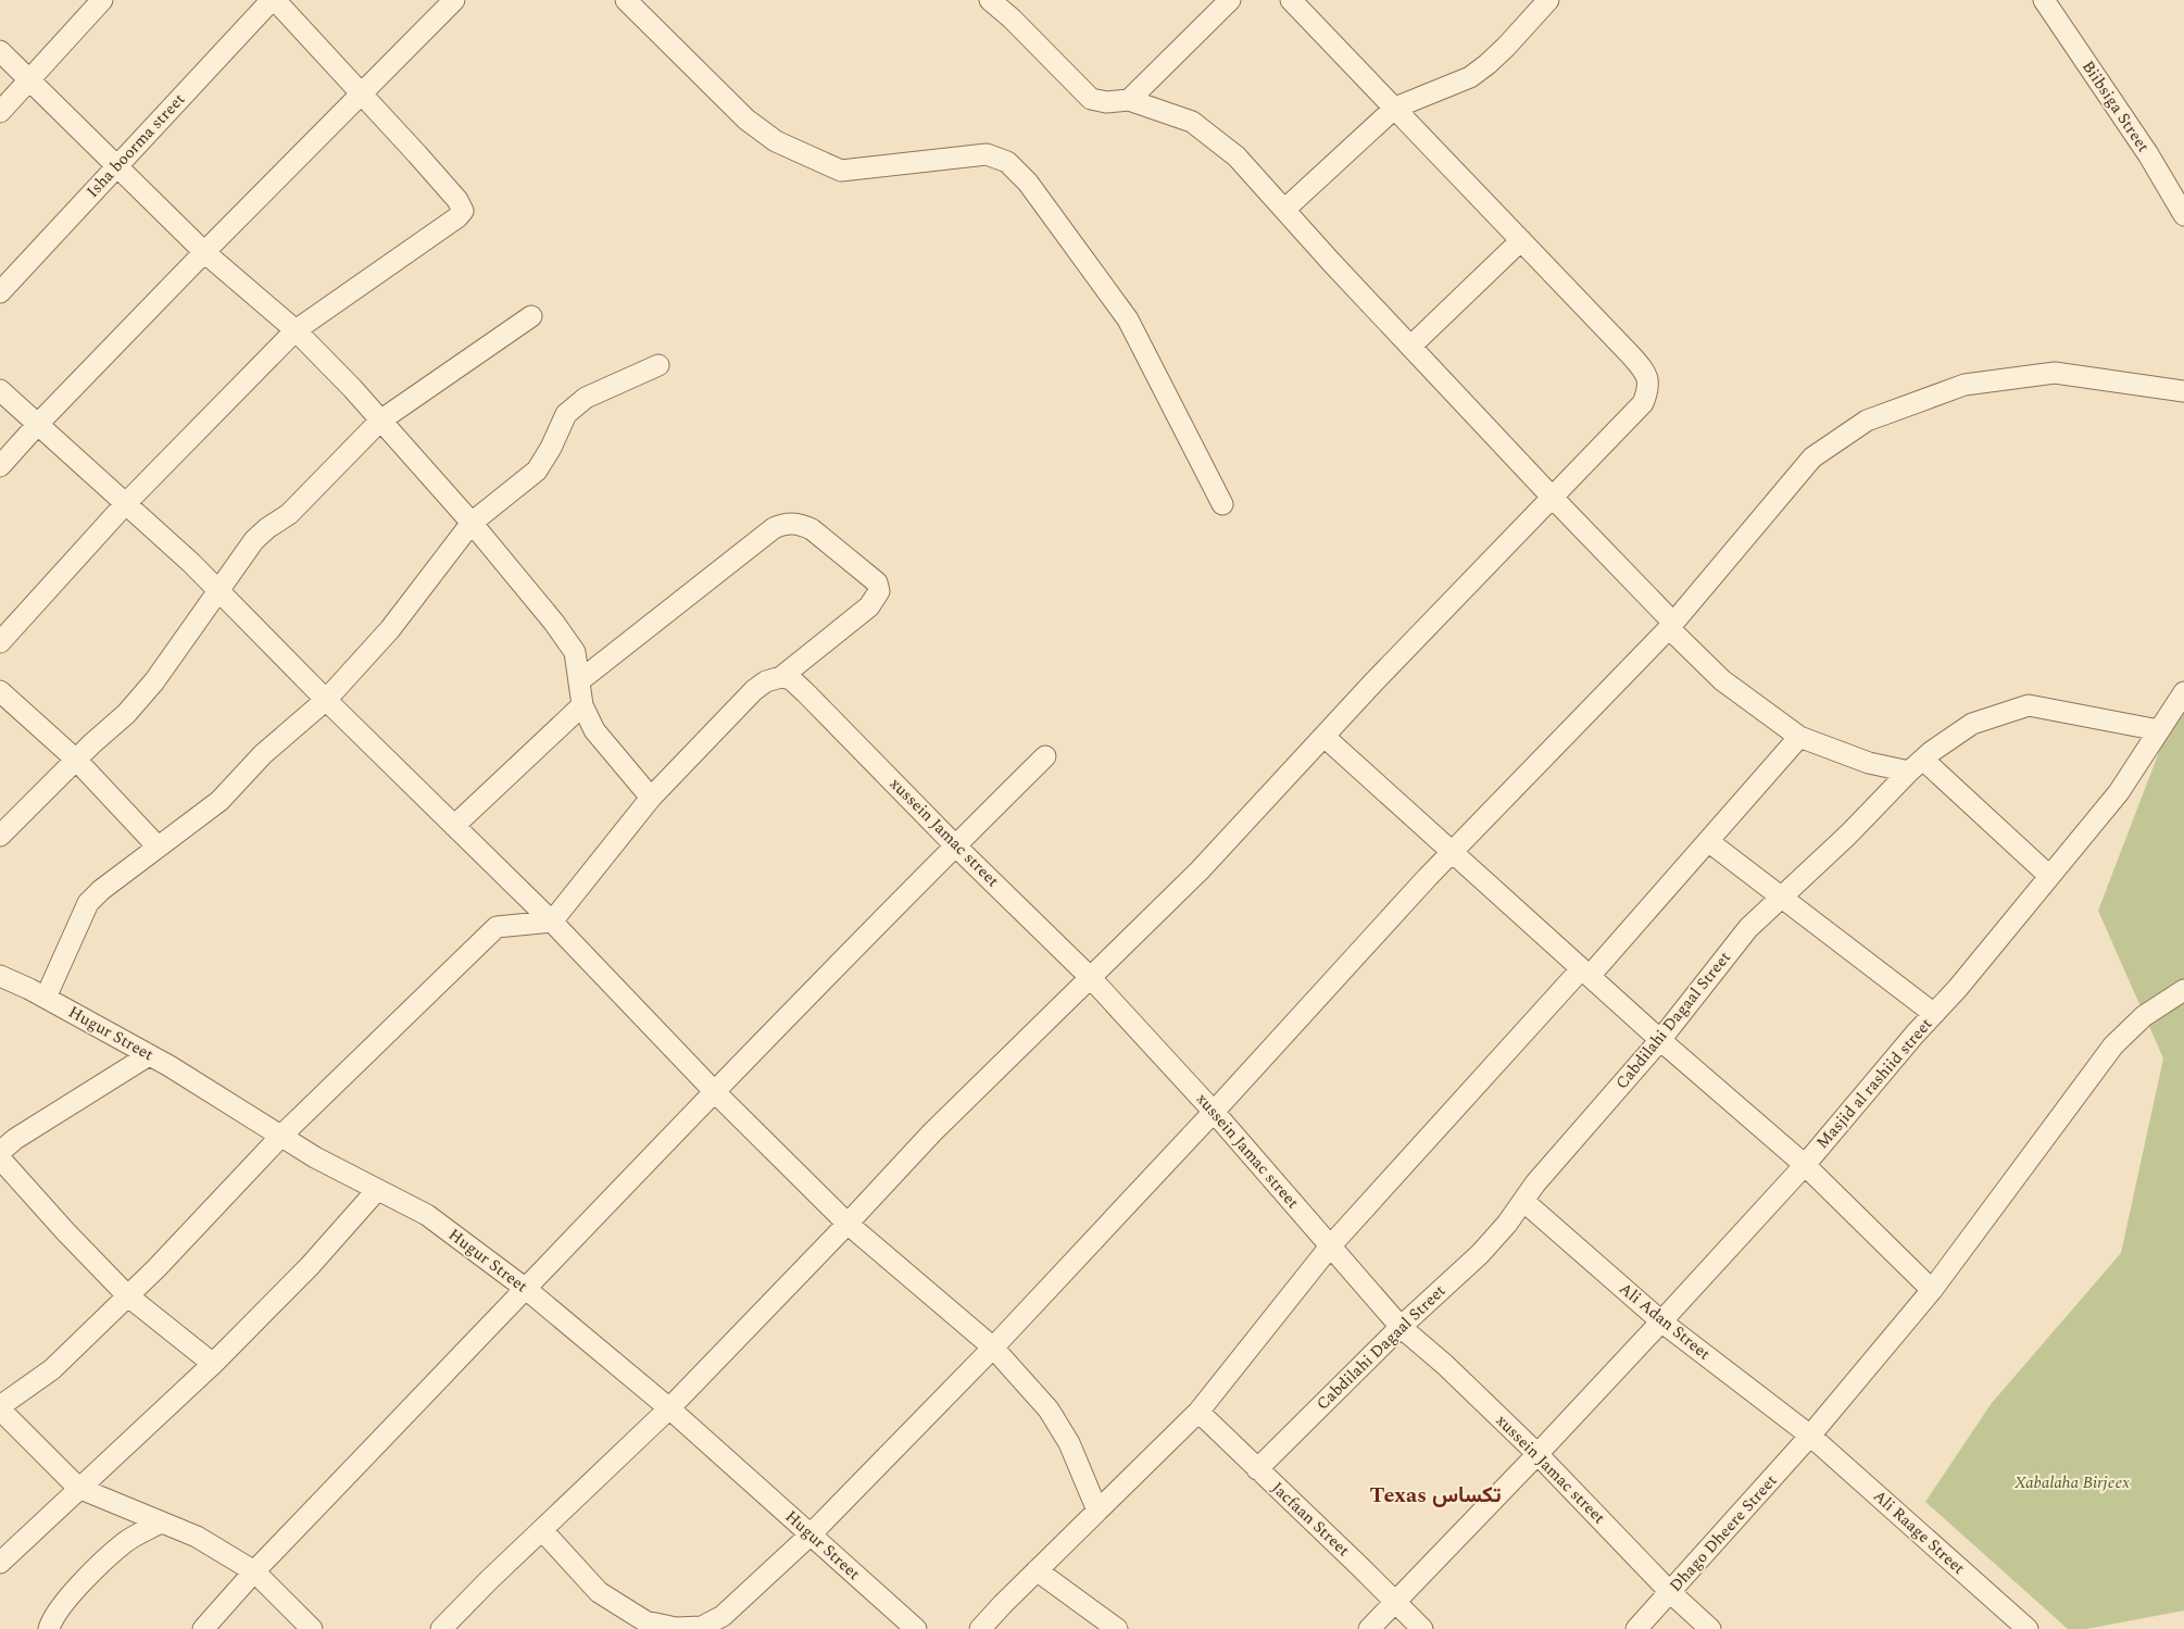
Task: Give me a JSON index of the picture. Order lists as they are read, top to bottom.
{
  "streets": {
    "street": [
      "Biibsiga Street",
      "Isha boorma street",
      "xussein Jamac street",
      "Cabdilahi Dagaal Street",
      "Hugur Street",
      "Masjid al rashiid street",
      "Ali Adan Street",
      "Jacfaan Street",
      "Ali Raage Street",
      "Dhago Dheere Street"
    ]
  },
  "crossings": [
    ["xussein Jamac street", "Cabdilahi Dagaal Street"],
    ["xussein Jamac street", "Masjid al rashiid street"],
    ["xussein Jamac street", "Dhago Dheere Street"],
    ["Cabdilahi Dagaal Street", "Masjid al rashiid street"],
    ["Cabdilahi Dagaal Street", "Ali Adan Street"],
    ["Cabdilahi Dagaal Street", "Jacfaan Street"],
    ["Masjid al rashiid street", "Ali Adan Street"],
    ["Masjid al rashiid street", "Jacfaan Street"],
    ["Ali Adan Street", "Ali Raage Street"],
    ["Ali Adan Street", "Dhago Dheere Street"],
    ["Ali Raage Street", "Dhago Dheere Street"]
  ],
  "districts": ["Texas تكساس"],
  "parks": ["Xabalaha Birjeex"]
}
